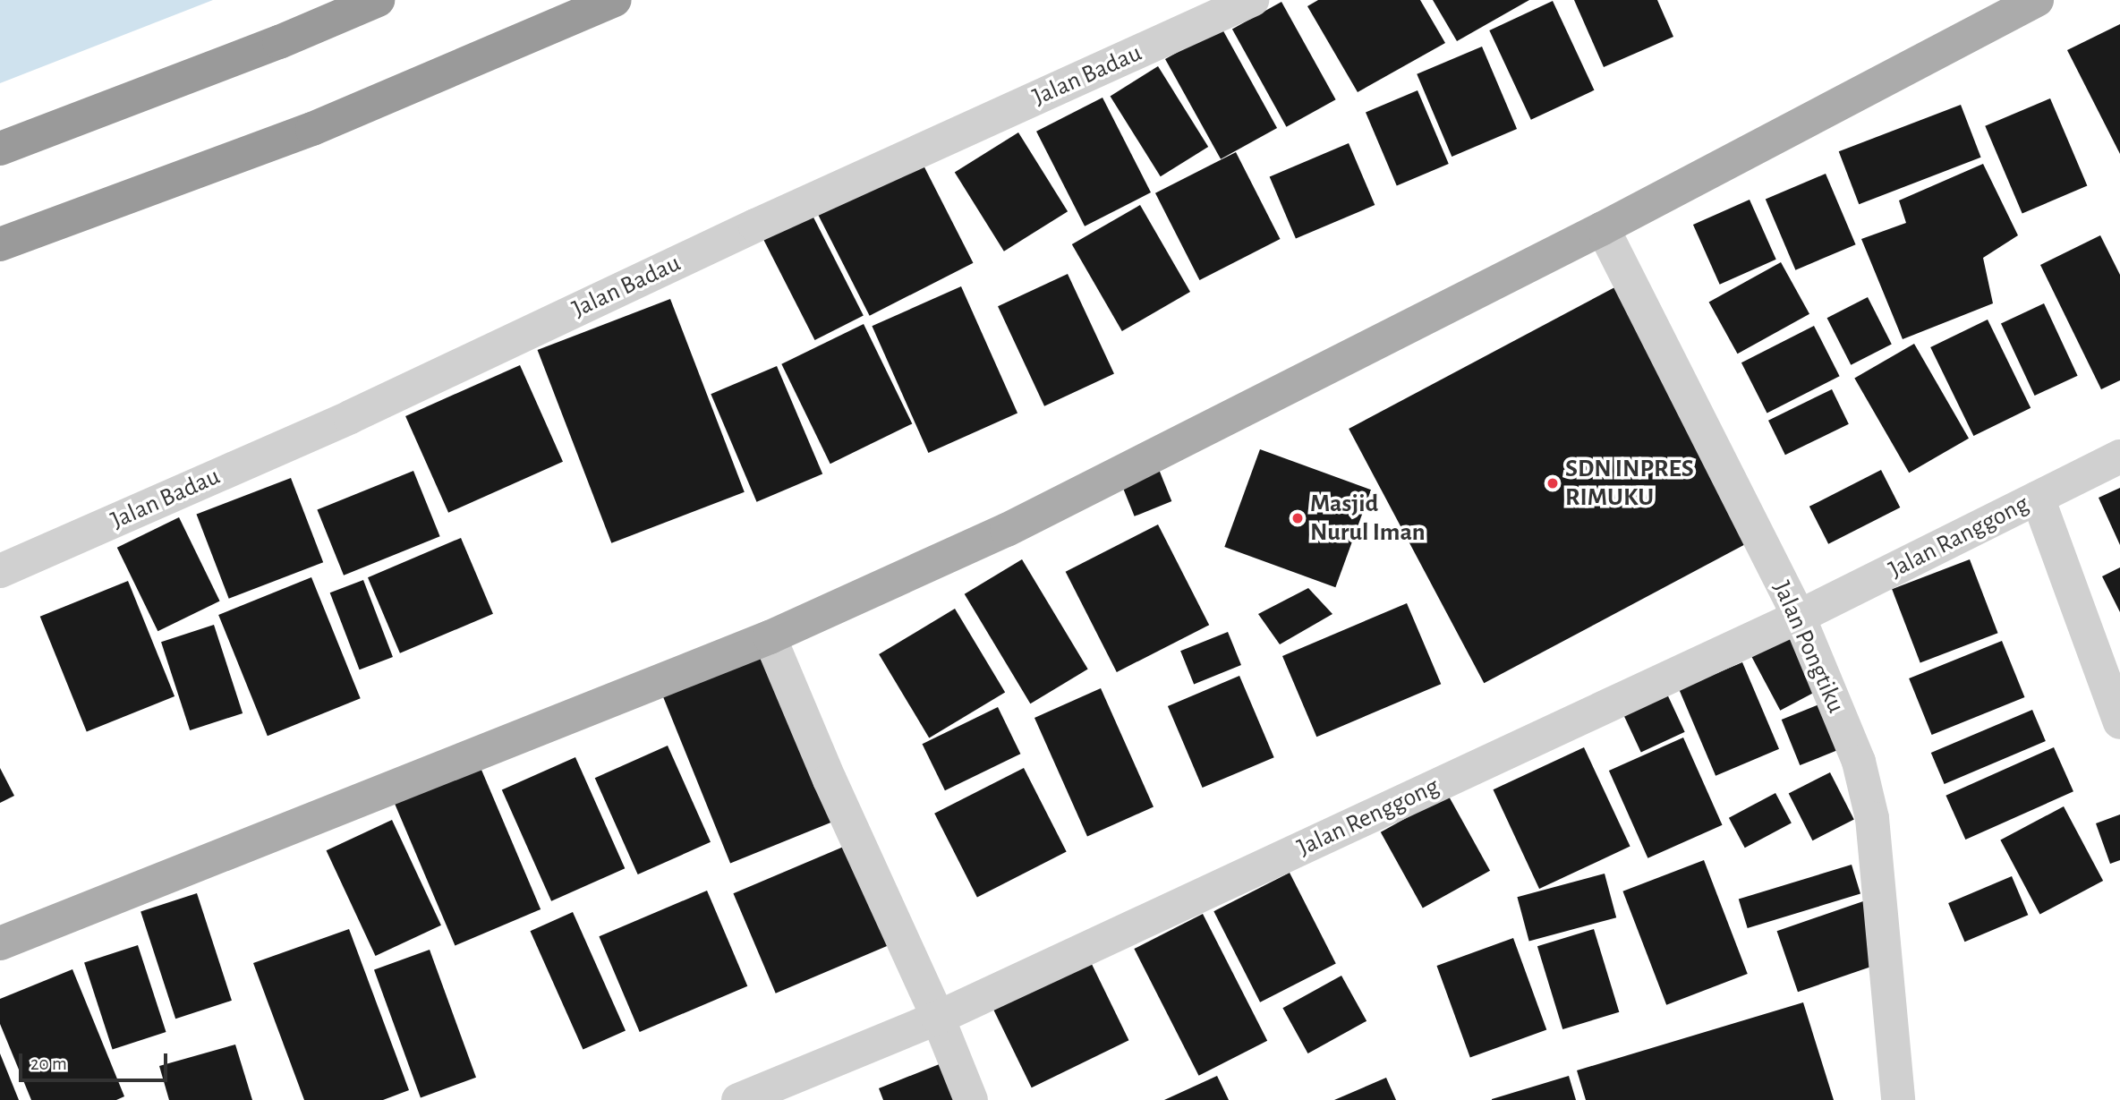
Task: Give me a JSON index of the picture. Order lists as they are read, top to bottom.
{
  "streets": {
    "street": [
      "Jalan Badau",
      "Jalan Ranggong",
      "Jalan Pongtiku",
      "Jalan Renggong"
    ]
  },
  "crossings": [
    ["Jalan Ranggong", "Jalan Pongtiku"],
    ["Jalan Ranggong", "Jalan Renggong"],
    ["Jalan Pongtiku", "Jalan Renggong"]
  ],
  "places": ["SDN INPRES RIMUKU", "Masjid Nurul Iman"],
  "scale_bar": "20 m"
}
